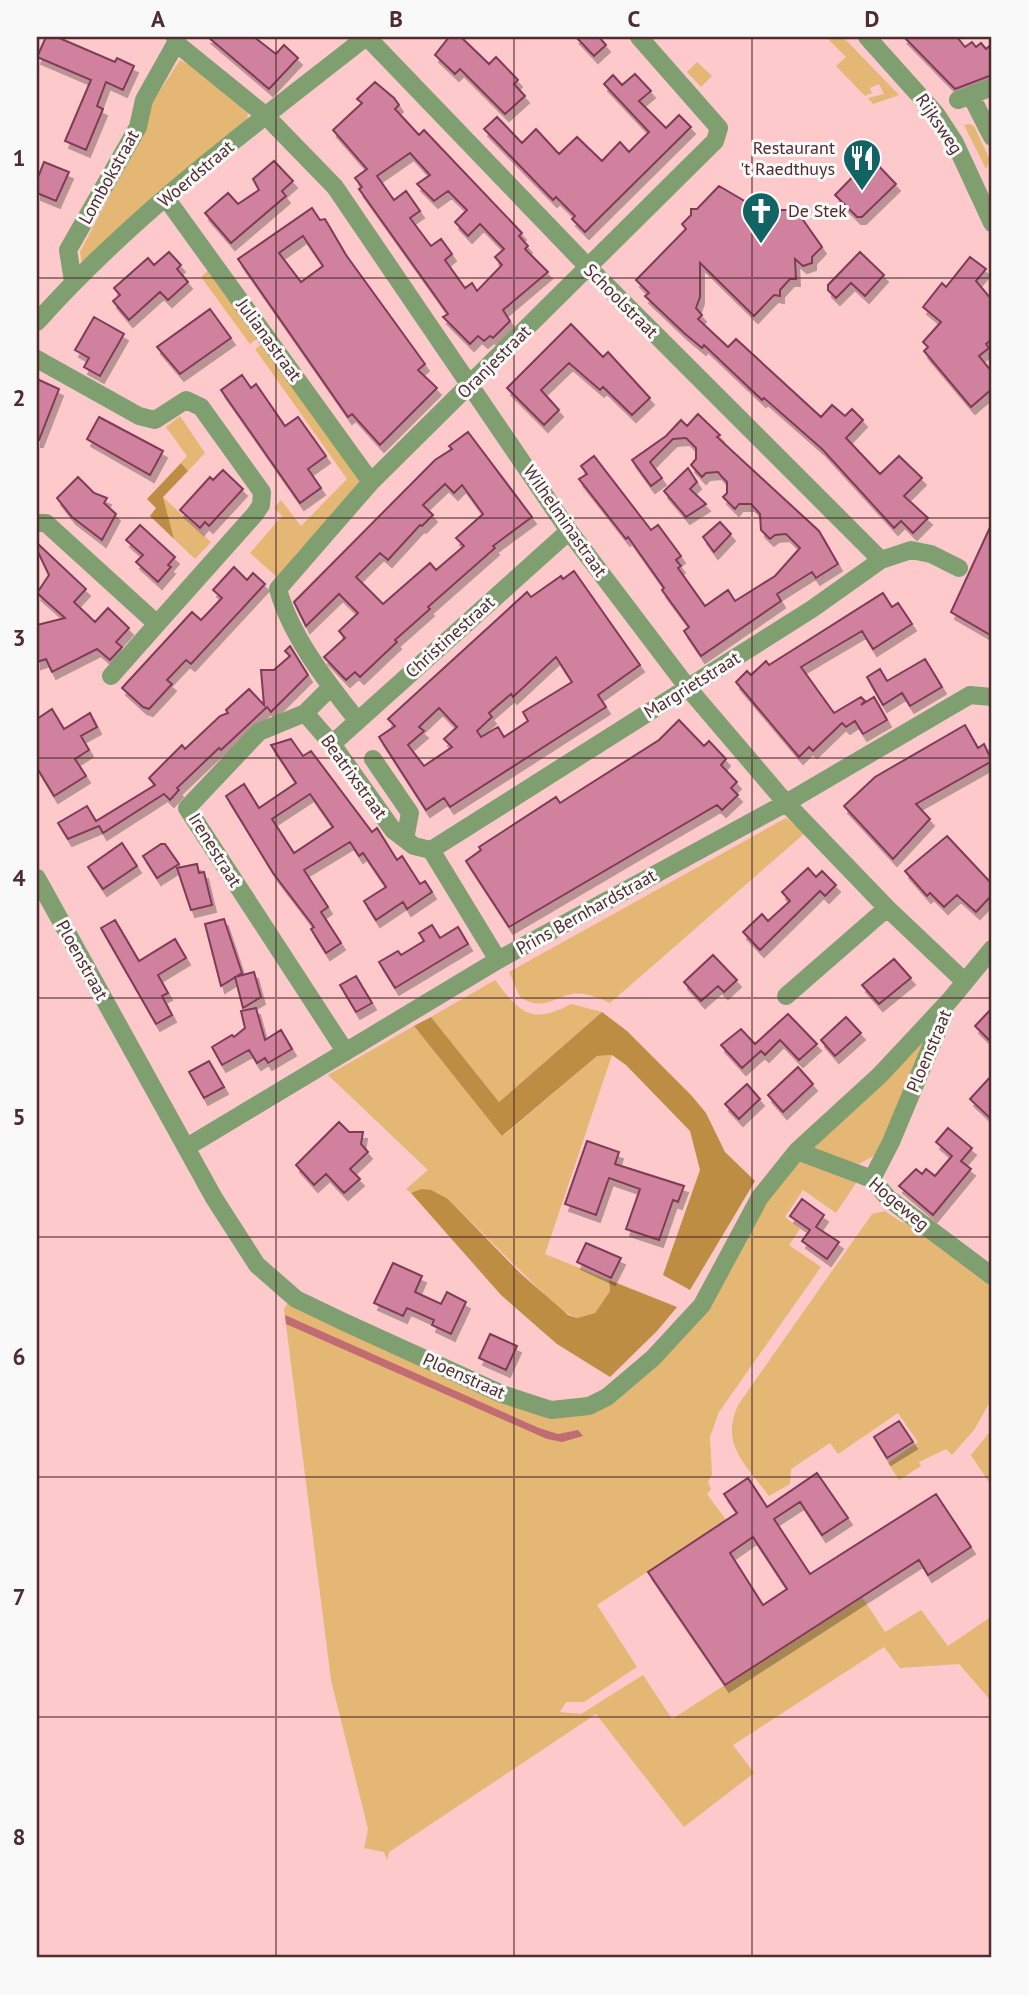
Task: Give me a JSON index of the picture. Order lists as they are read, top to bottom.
{
  "streets": {
    "street": [
      "Rijksweg",
      "Woerdstraat",
      "Lombokstraat",
      "Schoolstraat",
      "Julianastraat",
      "Oranjestraat",
      "Wilhelminastraat",
      "Christinestraat",
      "Margrietstraat",
      "Beatrixstraat",
      "Irenestraat",
      "Prins Bernhardstraat",
      "Ploenstraat",
      "Hogeweg"
    ]
  },
  "crossings": [
    ["Woerdstraat", "Lombokstraat"],
    ["Woerdstraat", "Schoolstraat"],
    ["Woerdstraat", "Julianastraat"],
    ["Woerdstraat", "Wilhelminastraat"],
    ["Lombokstraat", "Wilhelminastraat"],
    ["Schoolstraat", "Oranjestraat"],
    ["Schoolstraat", "Margrietstraat"],
    ["Julianastraat", "Oranjestraat"],
    ["Oranjestraat", "Wilhelminastraat"],
    ["Oranjestraat", "Irenestraat"],
    ["Wilhelminastraat", "Christinestraat"],
    ["Wilhelminastraat", "Margrietstraat"],
    ["Wilhelminastraat", "Prins Bernhardstraat"],
    ["Wilhelminastraat", "Ploenstraat"],
    ["Christinestraat", "Beatrixstraat"],
    ["Margrietstraat", "Beatrixstraat"],
    ["Beatrixstraat", "Irenestraat"],
    ["Irenestraat", "Prins Bernhardstraat"],
    ["Prins Bernhardstraat", "Ploenstraat"],
    ["Ploenstraat", "Hogeweg"]
  ],
  "places": {
    "restaurant": ["Restaurant 't Raedthuys"],
    "church": ["De Stek"]
  },
  "grid": {
    "columns": [
      "A",
      "B",
      "C",
      "D"
    ],
    "rows": [
      "1",
      "2",
      "3",
      "4",
      "5",
      "6",
      "7",
      "8"
    ]
  }
}
